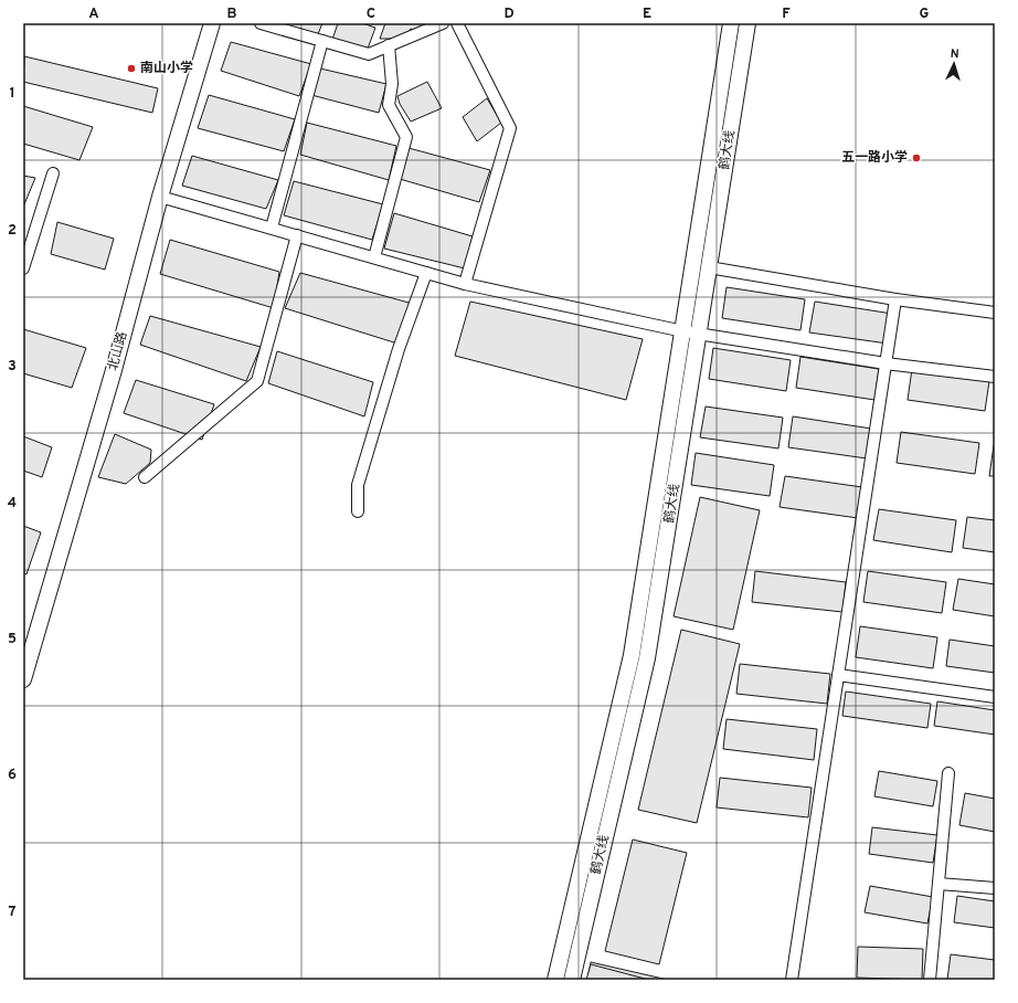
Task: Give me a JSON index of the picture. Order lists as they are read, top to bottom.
{
  "streets": {
    "main road": ["鹤大线", "北山路"]
  },
  "places": ["南山小学", "五一路小学"],
  "north": "top",
  "grid": {
    "columns": [
      "A",
      "B",
      "C",
      "D",
      "E",
      "F",
      "G"
    ],
    "rows": [
      "1",
      "2",
      "3",
      "4",
      "5",
      "6",
      "7"
    ]
  }
}
